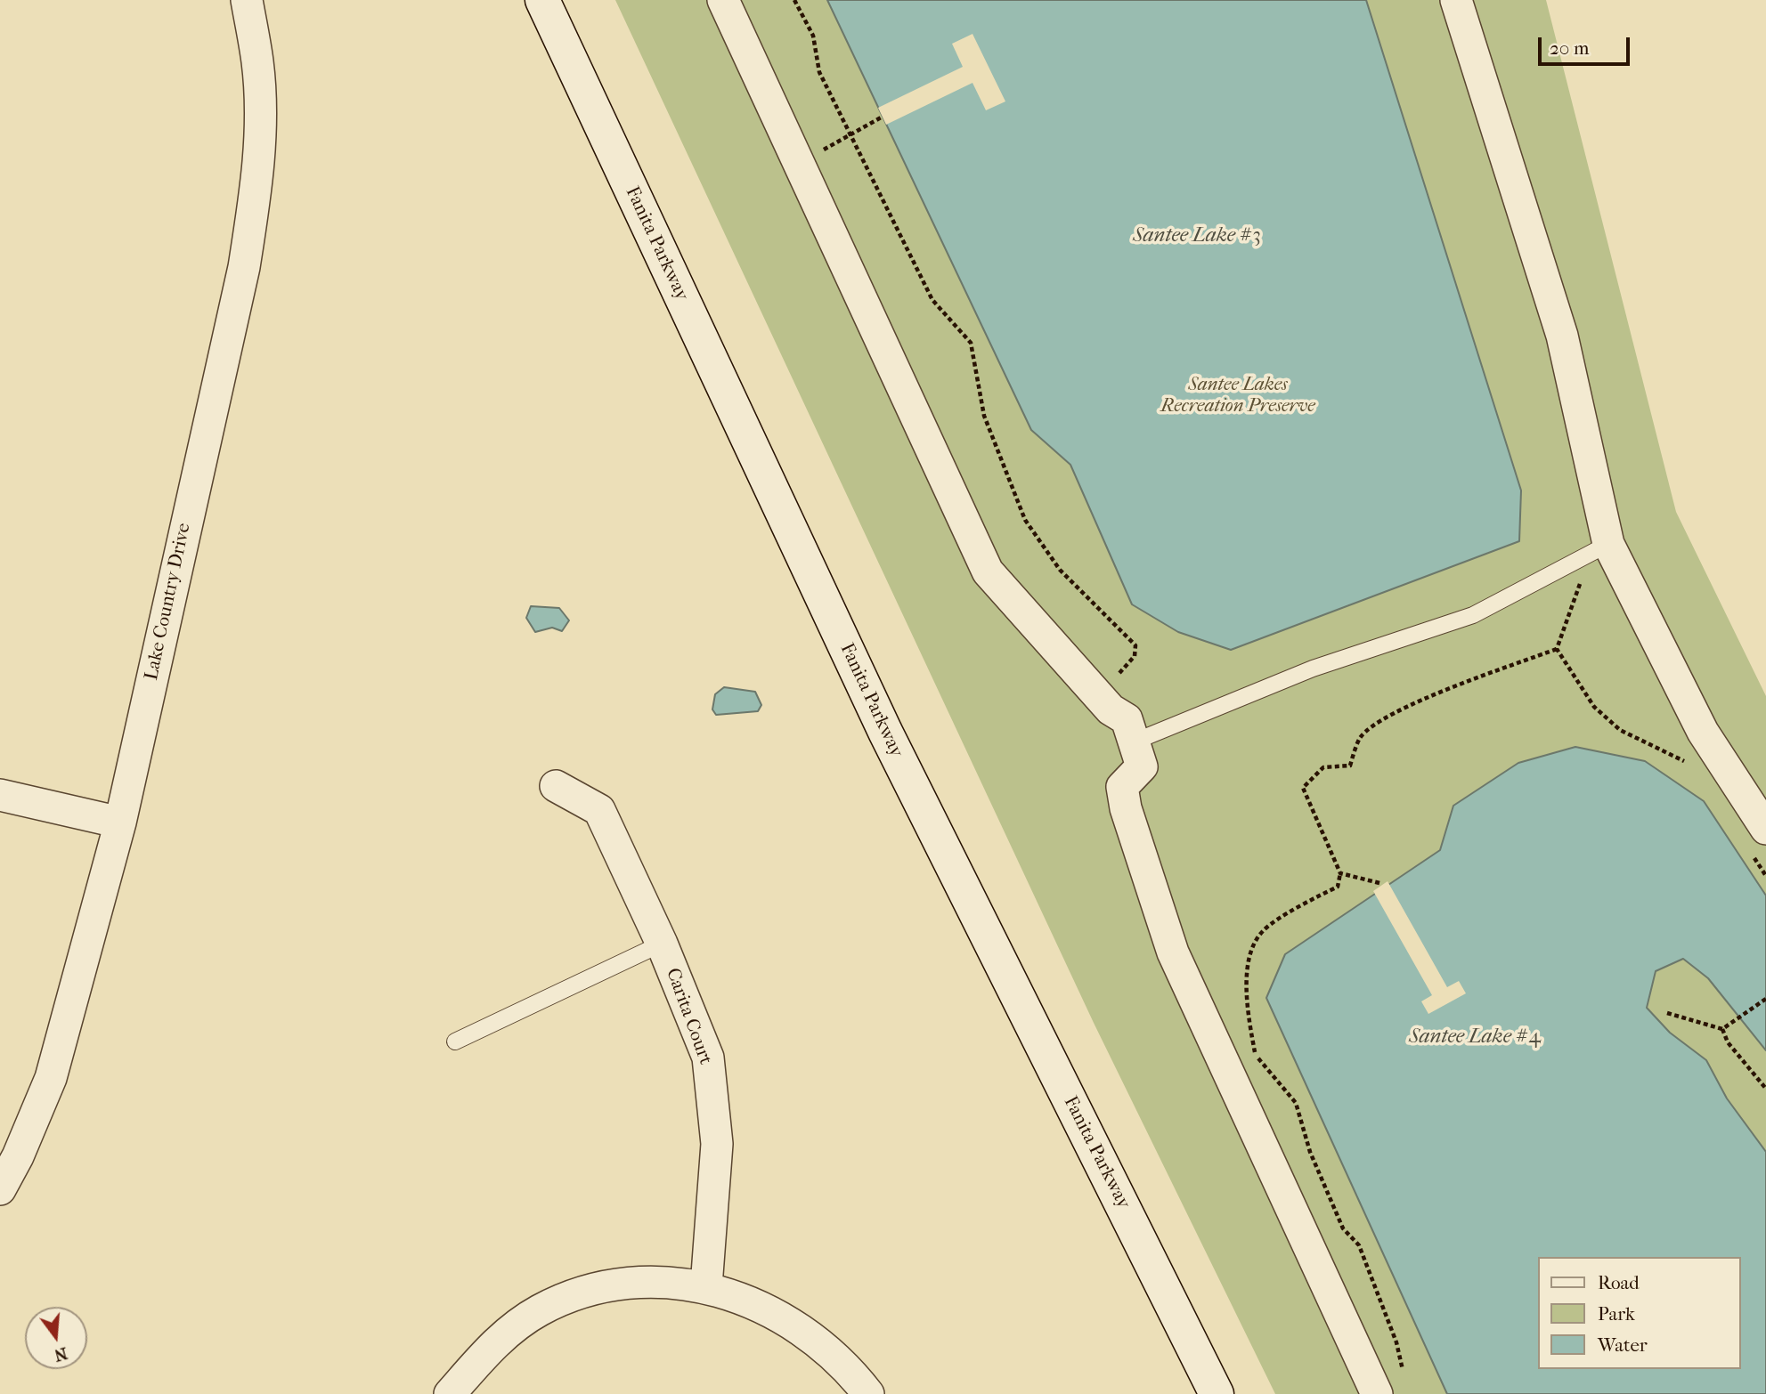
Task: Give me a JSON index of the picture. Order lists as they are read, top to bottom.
{
  "streets": {
    "street": ["Fanita Parkway", "Lake Country Drive", "Carita Court"]
  },
  "water": ["Santee Lake #3", "Santee Lake #4"],
  "parks": ["Santee Lakes Recreation Preserve"],
  "legend": ["Road", "Park", "Water"],
  "scale_bar": "20 m",
  "north": "bottom"
}
